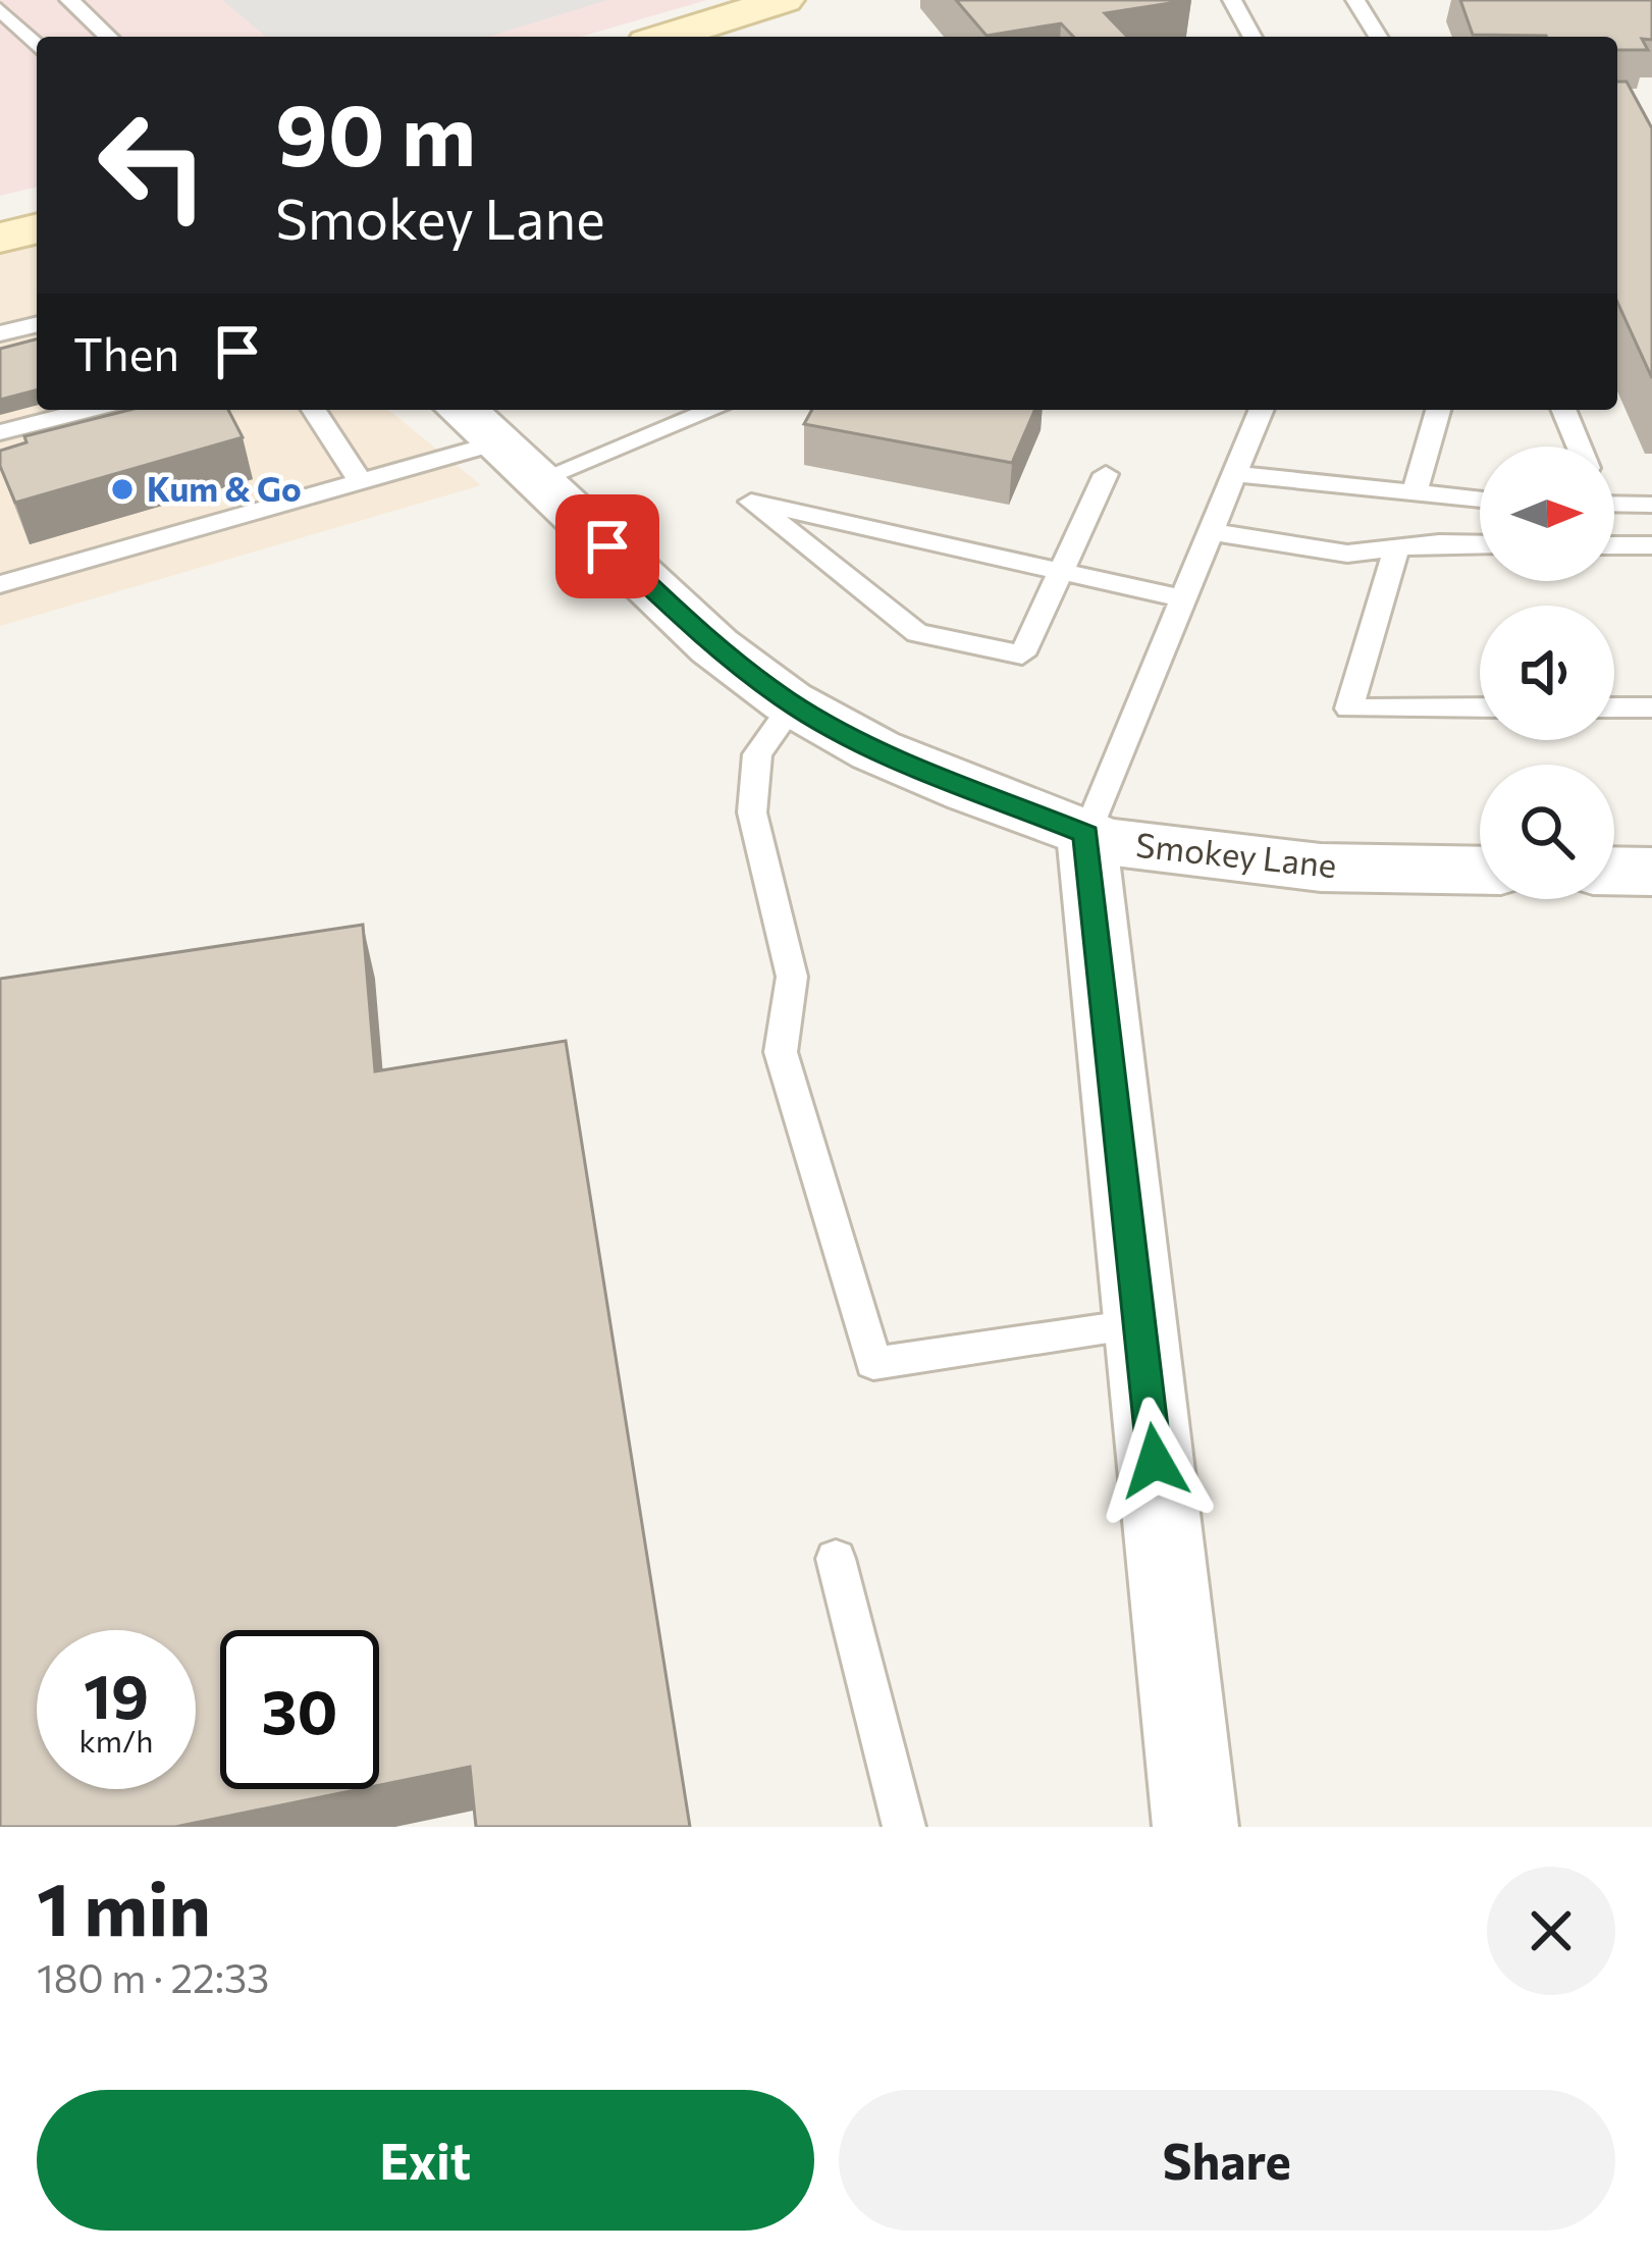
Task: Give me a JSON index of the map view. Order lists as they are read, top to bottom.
{
  "streets": {
    "street": ["Smokey Lane"]
  },
  "places": ["Kum & Go"],
  "north": "right",
  "page": {
    "turn": ["90 m", "Smokey Lane"],
    "then": "Then",
    "speed": "19 km/h",
    "limit": "30",
    "heading": ["1 min", "180 m · 22:33"],
    "buttons": ["Exit", "Share"]
  }
}
